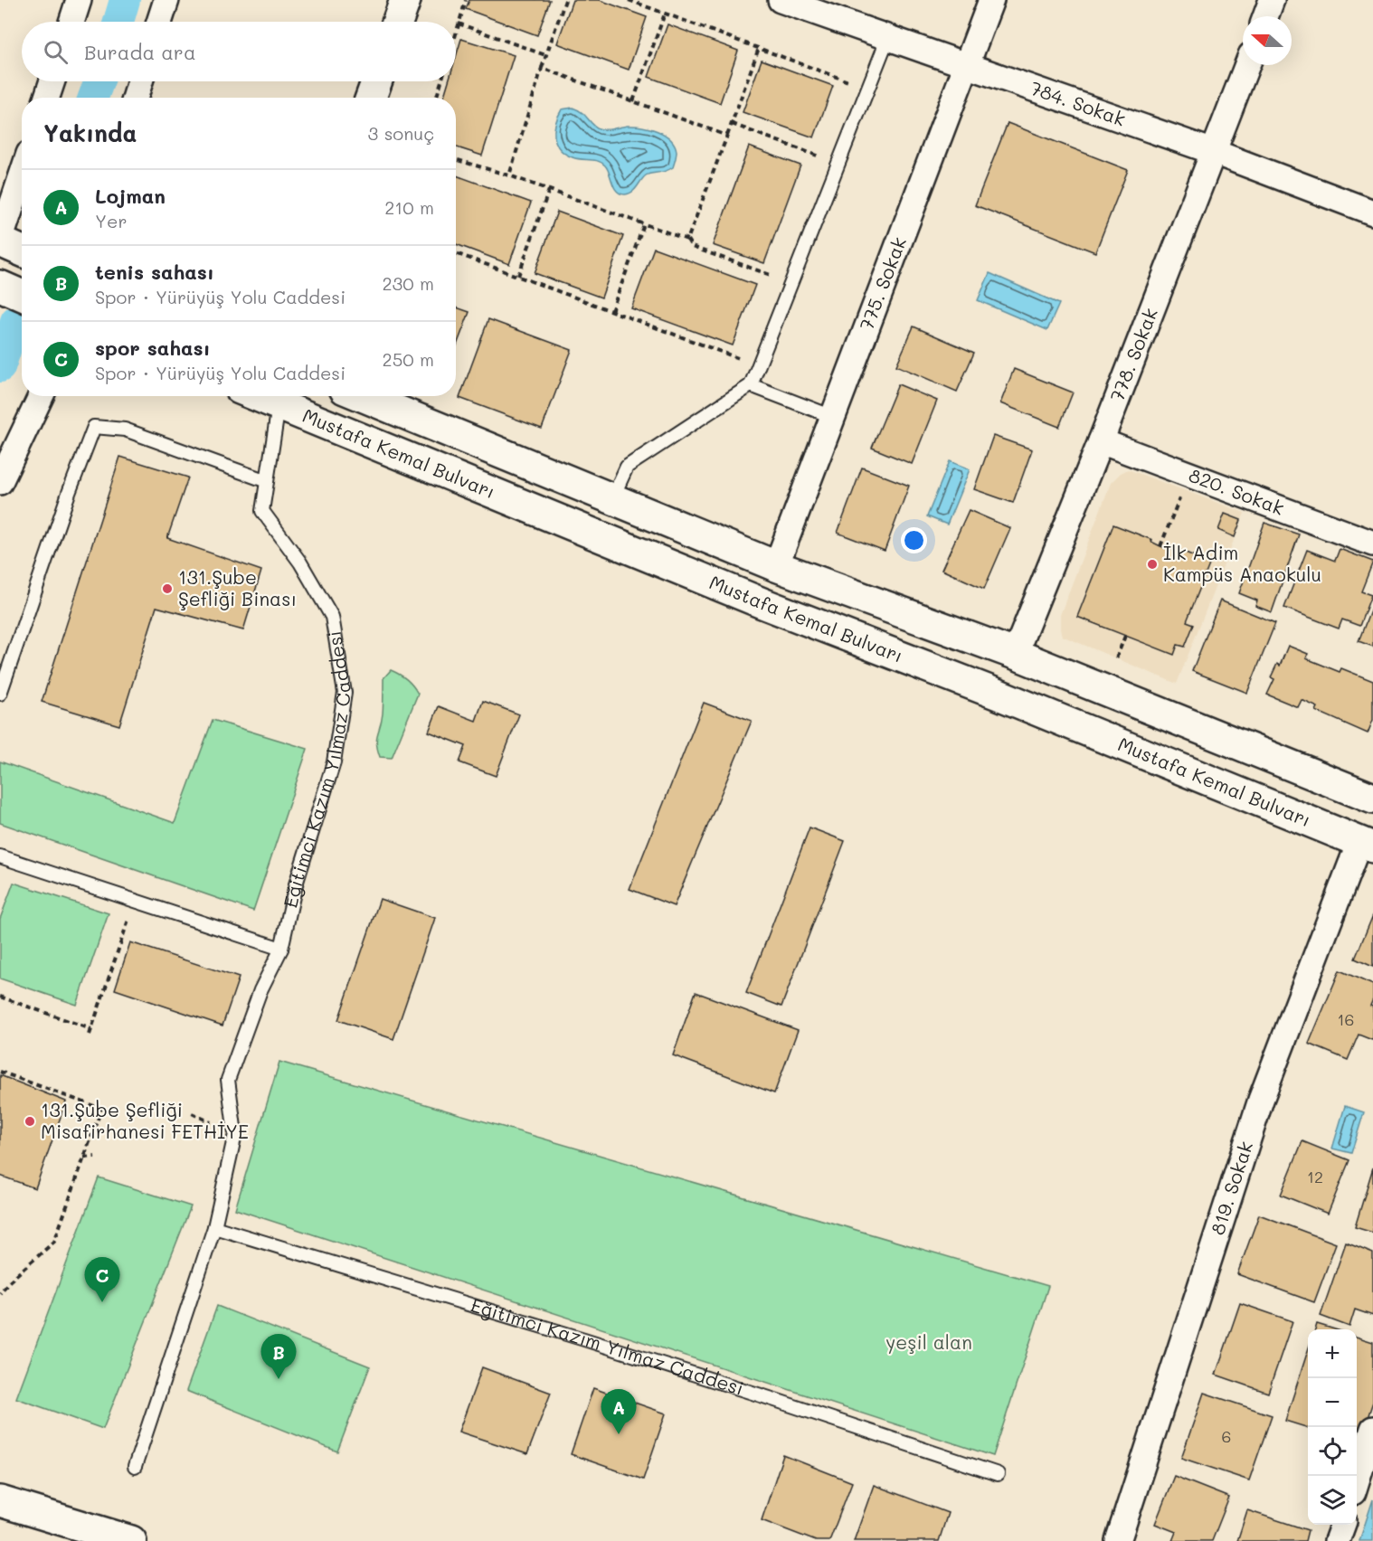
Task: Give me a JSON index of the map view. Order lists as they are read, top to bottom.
{
  "streets": {
    "main road": ["Mustafa Kemal Bulvarı"],
    "street": [
      "784. Sokak",
      "775. Sokak",
      "778. Sokak",
      "820. Sokak",
      "819. Sokak"
    ],
    "lane": ["Eğitimci Kazım Yılmaz Caddesi"]
  },
  "crossings": [
    ["784. Sokak", "775. Sokak"],
    ["784. Sokak", "778. Sokak"],
    ["775. Sokak", "Mustafa Kemal Bulvarı"],
    ["778. Sokak", "Mustafa Kemal Bulvarı"],
    ["778. Sokak", "820. Sokak"],
    ["Mustafa Kemal Bulvarı", "Eğitimci Kazım Yılmaz Caddesi"],
    ["Mustafa Kemal Bulvarı", "819. Sokak"]
  ],
  "parks": ["yeşil alan"],
  "places": ["İlk Adim Kampüs Anaokulu", "131.Şube Şefliği Binası", "131.Şube Şefliği Misafirhanesi FETHİYE"],
  "house_numbers": ["16", "12", "6"],
  "north": "left",
  "page": {
    "search": "Burada ara",
    "heading": ["Yakında", "3 sonuç"],
    "list": [
      {
        "mark": "A",
        "name": "Lojman",
        "note": "Yer",
        "value": "210 m"
      },
      {
        "mark": "B",
        "name": "tenis sahası",
        "note": "Spor · Yürüyüş Yolu Caddesi",
        "value": "230 m"
      },
      {
        "mark": "C",
        "name": "spor sahası",
        "note": "Spor · Yürüyüş Yolu Caddesi",
        "value": "250 m"
      }
    ],
    "pins": ["C", "B", "A"],
    "map_buttons": ["+", "−"]
  }
}
